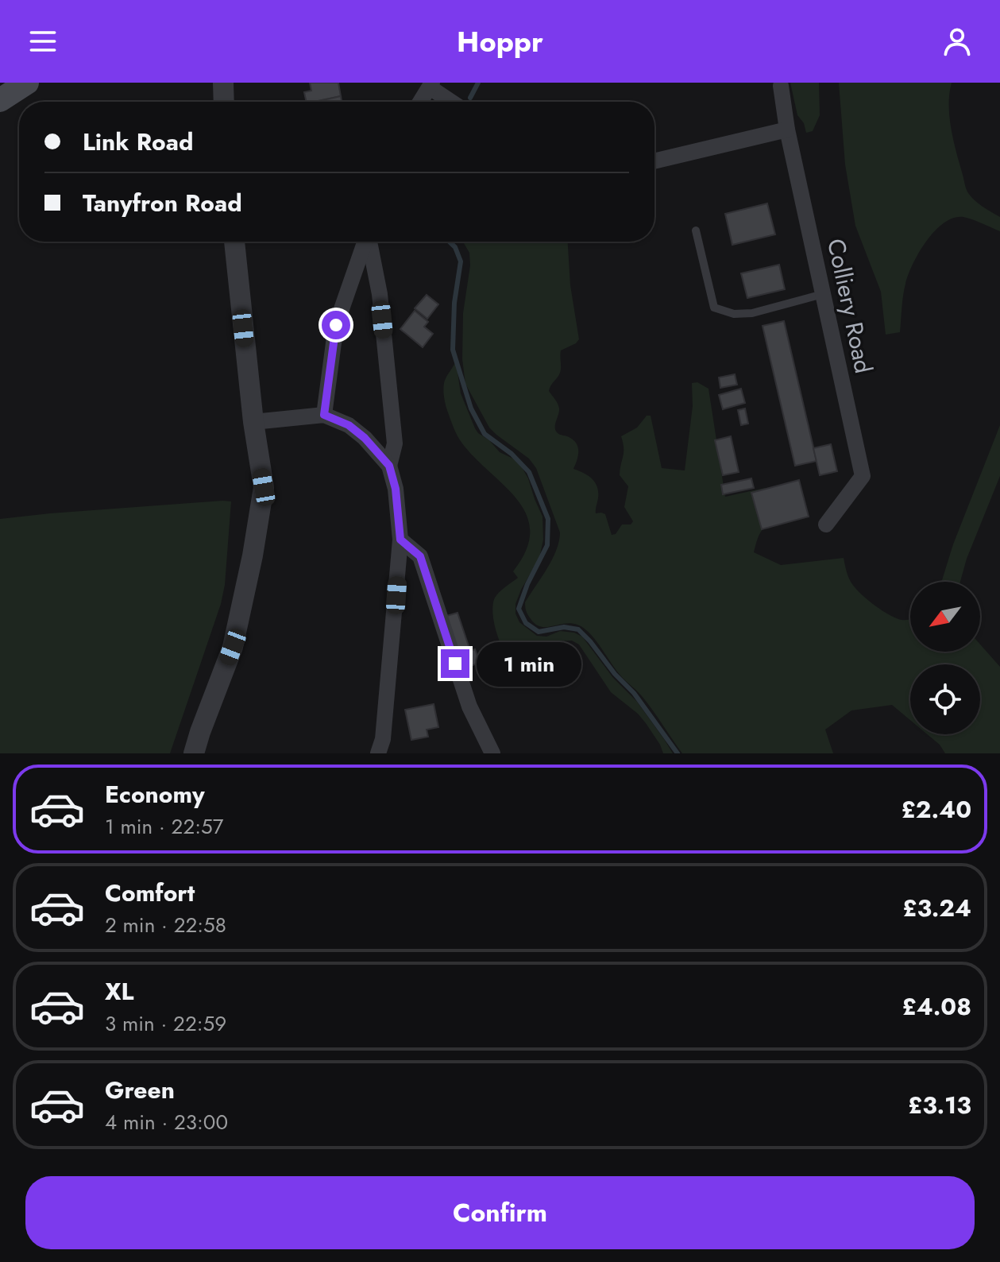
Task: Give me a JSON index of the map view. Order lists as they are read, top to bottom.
{
  "streets": {
    "street": ["Colliery Road"]
  },
  "north": "bottom left",
  "page": {
    "header": "Hoppr",
    "banner": ["Link Road", "Tanyfron Road"],
    "bubble": "1 min",
    "list": [
      {
        "name": "Economy",
        "note": "1 min · 22:57",
        "value": "£2.40"
      },
      {
        "name": "Comfort",
        "note": "2 min · 22:58",
        "value": "£3.24"
      },
      {
        "name": "XL",
        "note": "3 min · 22:59",
        "value": "£4.08"
      },
      {
        "name": "Green",
        "note": "4 min · 23:00",
        "value": "£3.13"
      }
    ],
    "buttons": "Confirm"
  }
}
